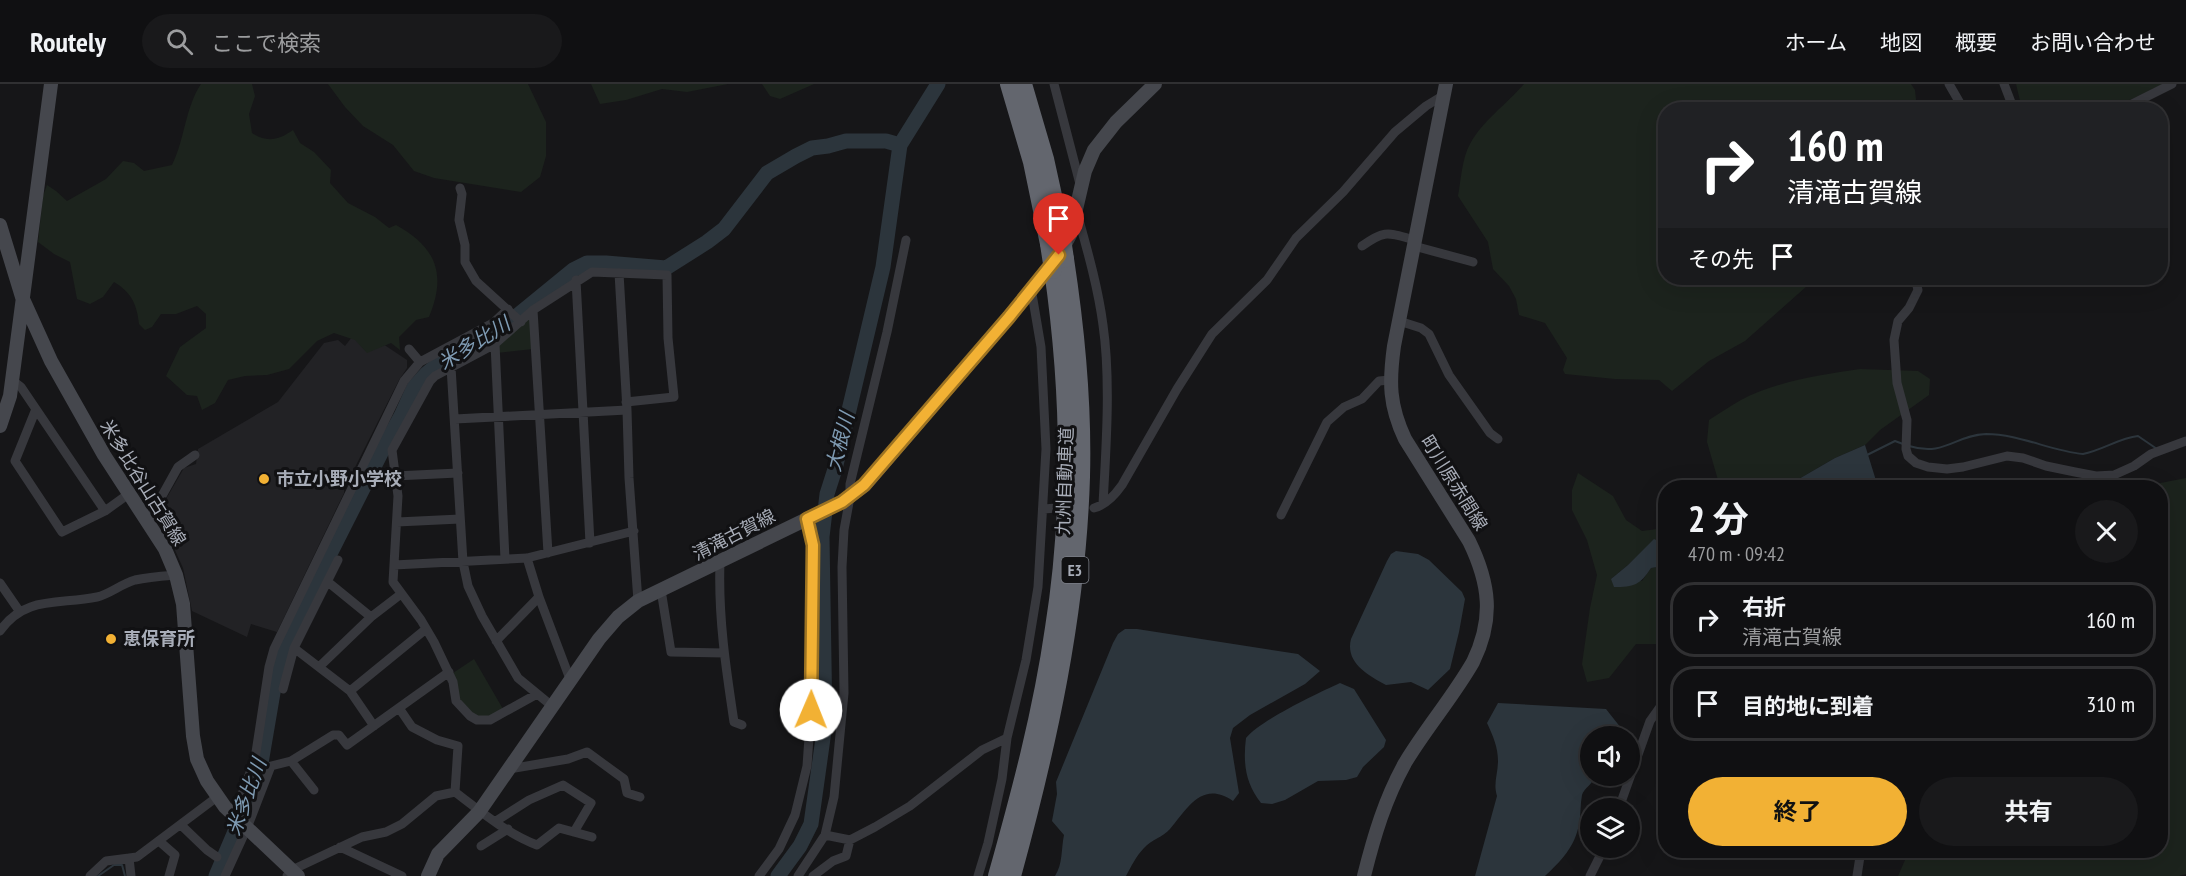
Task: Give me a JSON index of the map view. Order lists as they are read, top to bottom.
{
  "streets": {
    "highway": ["九州自動車道", "E3"],
    "main road": ["米多比谷山古賀線", "町川原赤間線", "清滝古賀線"]
  },
  "water": ["米多比川", "大根川"],
  "places": ["市立小野小学校", "恵保育所"],
  "page": {
    "header": "Routely",
    "search": "ここで検索",
    "nav": [
      "ホーム",
      "地図",
      "概要",
      "お問い合わせ"
    ],
    "turn": ["160 m", "清滝古賀線"],
    "then": "その先",
    "heading": ["2 分", "470 m · 09:42"],
    "list": [
      {
        "name": "右折",
        "note": "清滝古賀線",
        "value": "160 m"
      },
      {
        "name": "目的地に到着",
        "value": "310 m"
      }
    ],
    "buttons": ["終了", "共有"]
  }
}
